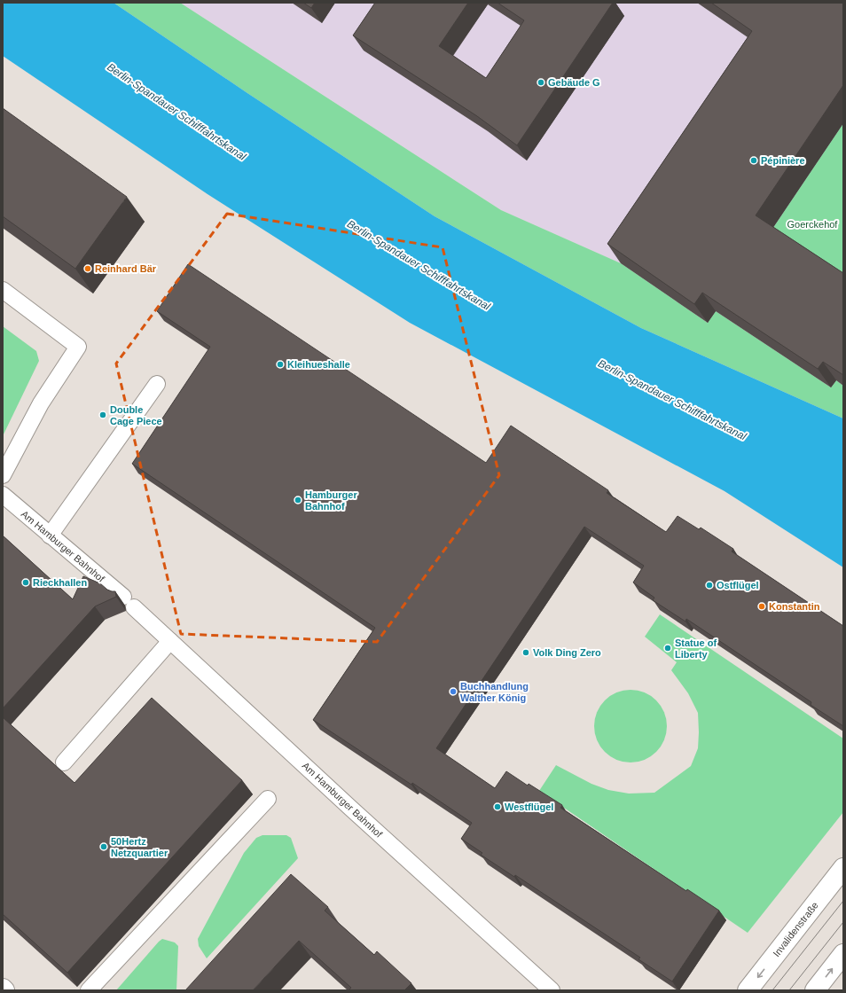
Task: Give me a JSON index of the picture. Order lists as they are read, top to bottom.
{
  "streets": {
    "main road": ["Invalidenstraße"],
    "lane": ["Am Hamburger Bahnhof"]
  },
  "one_way": ["Invalidenstraße"],
  "water": ["Berlin-Spandauer Schifffahrtskanal"],
  "parks": ["Goerckehof"],
  "places": [
    "Gebäude G",
    "Pépinière",
    "Reinhard Bär",
    "Kleihueshalle",
    "Double Cage Piece",
    "Hamburger Bahnhof",
    "Rieckhallen",
    "Ostflügel",
    "Konstantin",
    "Statue of Liberty",
    "Volk Ding Zero",
    "Buchhandlung Walther König",
    "Westflügel",
    "50Hertz Netzquartier"
  ]
}
